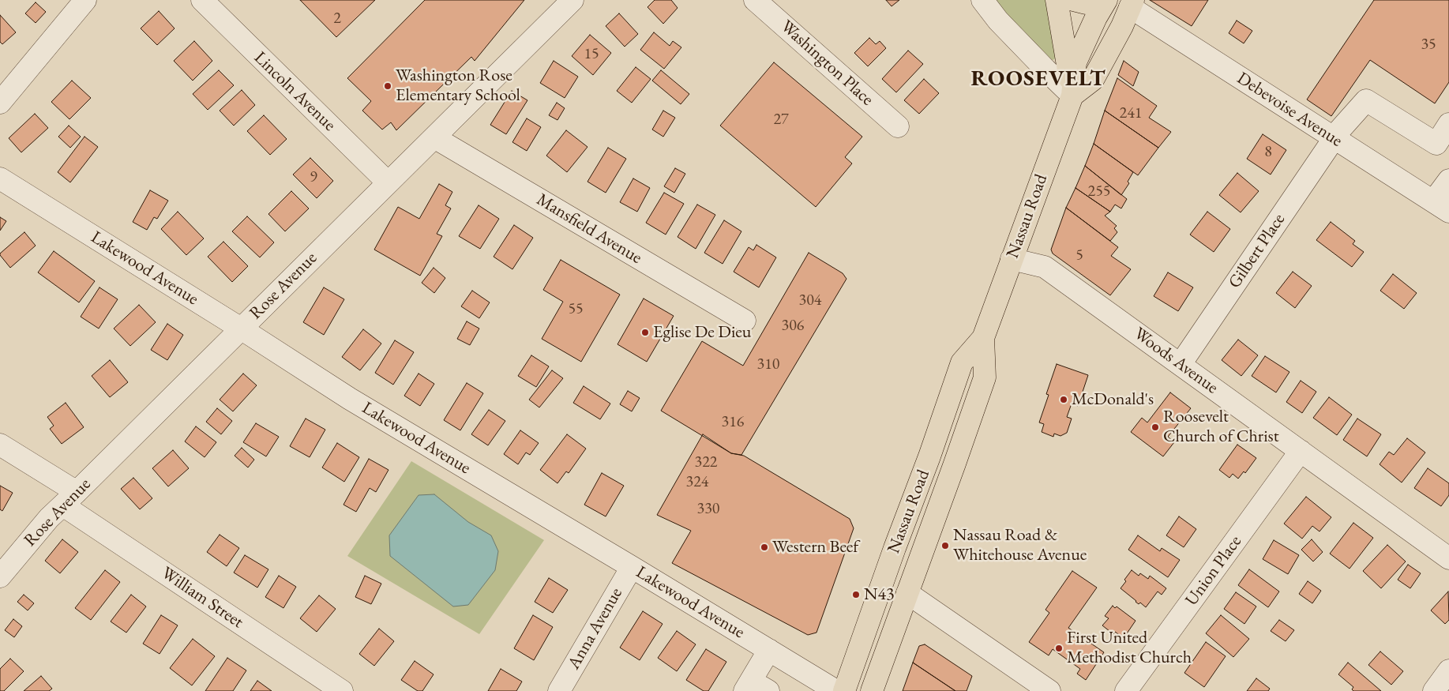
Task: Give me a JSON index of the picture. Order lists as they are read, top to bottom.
{
  "streets": {
    "main road": ["Nassau Road"],
    "street": [
      "Washington Place",
      "Lincoln Avenue",
      "Debevoise Avenue",
      "Mansfield Avenue",
      "Gilbert Place",
      "Lakewood Avenue",
      "Rose Avenue",
      "Woods Avenue",
      "Union Place",
      "William Street",
      "Anna Avenue"
    ]
  },
  "crossings": [
    ["Lincoln Avenue", "Rose Avenue"],
    ["Debevoise Avenue", "Gilbert Place"],
    ["Nassau Road", "Woods Avenue"],
    ["Mansfield Avenue", "Rose Avenue"],
    ["Gilbert Place", "Woods Avenue"],
    ["Lakewood Avenue", "Rose Avenue"],
    ["Lakewood Avenue", "Anna Avenue"],
    ["Rose Avenue", "William Street"],
    ["Woods Avenue", "Union Place"]
  ],
  "districts": ["ROOSEVELT"],
  "places": [
    "Washington Rose Elementary School",
    "Eglise De Dieu",
    "McDonald's",
    "Roosevelt Church of Christ",
    "Nassau Road & Whitehouse Avenue",
    "Western Beef",
    "N43",
    "First United Methodist Church"
  ],
  "house_numbers": [
    "2",
    "35",
    "15",
    "241",
    "27",
    "8",
    "9",
    "255",
    "5",
    "304",
    "55",
    "306",
    "310",
    "316",
    "322",
    "324",
    "330"
  ]
}
